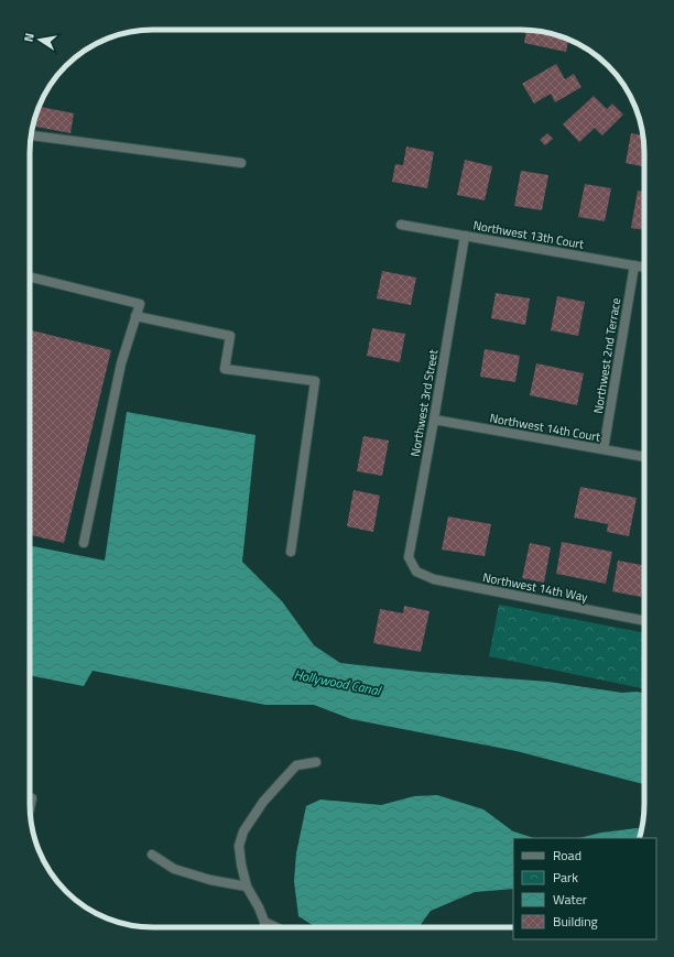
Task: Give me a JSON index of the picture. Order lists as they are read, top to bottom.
{
  "streets": {
    "street": [
      "Northwest 13th Court",
      "Northwest 2nd Terrace",
      "Northwest 3rd Street",
      "Northwest 14th Court",
      "Northwest 14th Way"
    ]
  },
  "crossings": [
    ["Northwest 13th Court", "Northwest 2nd Terrace"],
    ["Northwest 13th Court", "Northwest 3rd Street"],
    ["Northwest 2nd Terrace", "Northwest 14th Court"],
    ["Northwest 3rd Street", "Northwest 14th Court"],
    ["Northwest 3rd Street", "Northwest 14th Way"]
  ],
  "water": ["Hollywood Canal"],
  "legend": [
    "Road",
    "Park",
    "Water",
    "Building"
  ],
  "north": "left"
}
